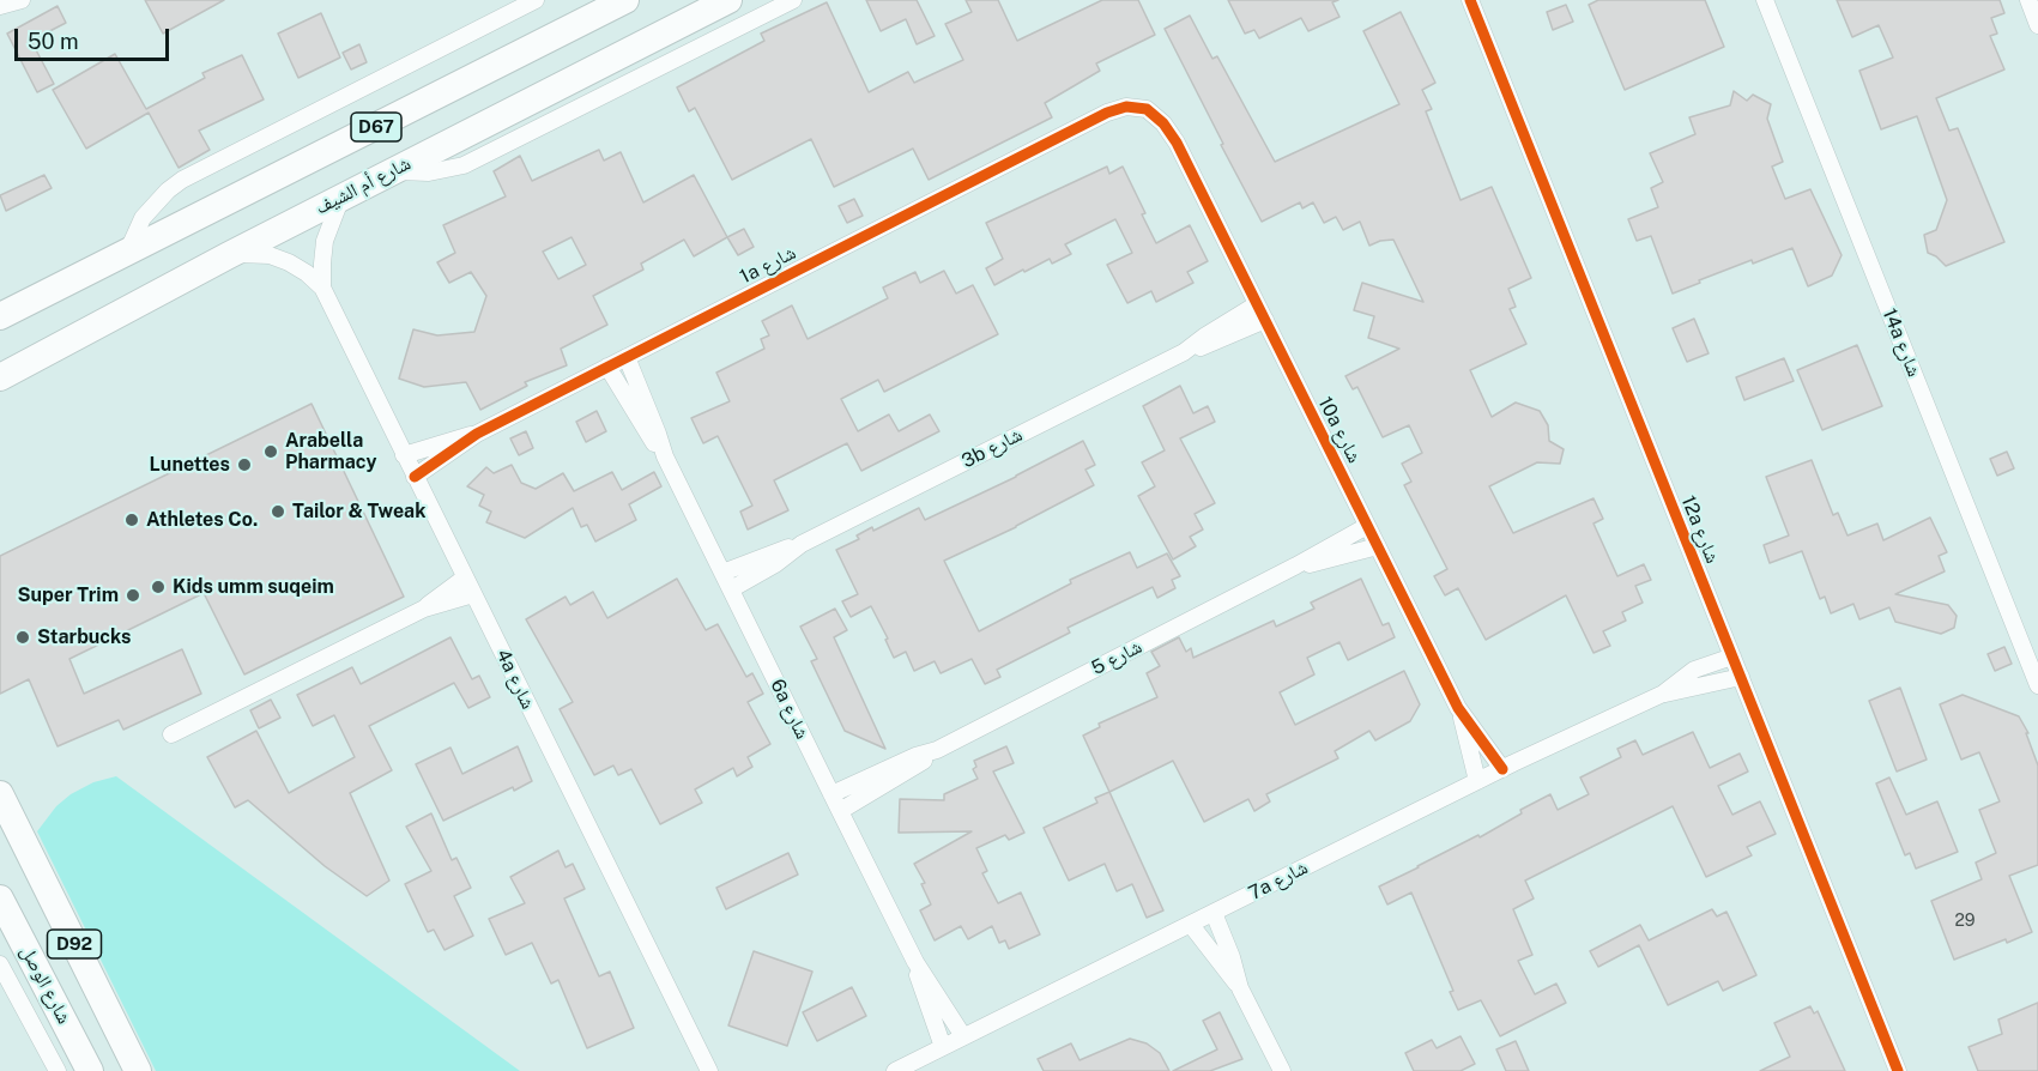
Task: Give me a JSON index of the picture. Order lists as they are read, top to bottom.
{
  "streets": {
    "main road": [
      "D67",
      "شارع أم الشيف",
      "D92",
      "شارع الوصل"
    ],
    "street": [
      "1a شارع",
      "14a شارع",
      "10a شارع",
      "3b شارع",
      "12a شارع",
      "شارع 5",
      "4a شارع",
      "6a شارع",
      "7a شارع"
    ]
  },
  "crossings": [
    ["شارع أم الشيف", "4a شارع"],
    ["1a شارع", "10a شارع"],
    ["1a شارع", "4a شارع"],
    ["1a شارع", "6a شارع"],
    ["10a شارع", "3b شارع"],
    ["10a شارع", "شارع 5"],
    ["10a شارع", "7a شارع"],
    ["3b شارع", "6a شارع"],
    ["12a شارع", "7a شارع"],
    ["شارع 5", "6a شارع"],
    ["6a شارع", "7a شارع"]
  ],
  "places": [
    "Arabella Pharmacy",
    "Lunettes",
    "Tailor & Tweak",
    "Athletes Co.",
    "Kids umm suqeim",
    "Super Trim",
    "Starbucks"
  ],
  "house_numbers": ["29"],
  "scale_bar": "50 m"
}
